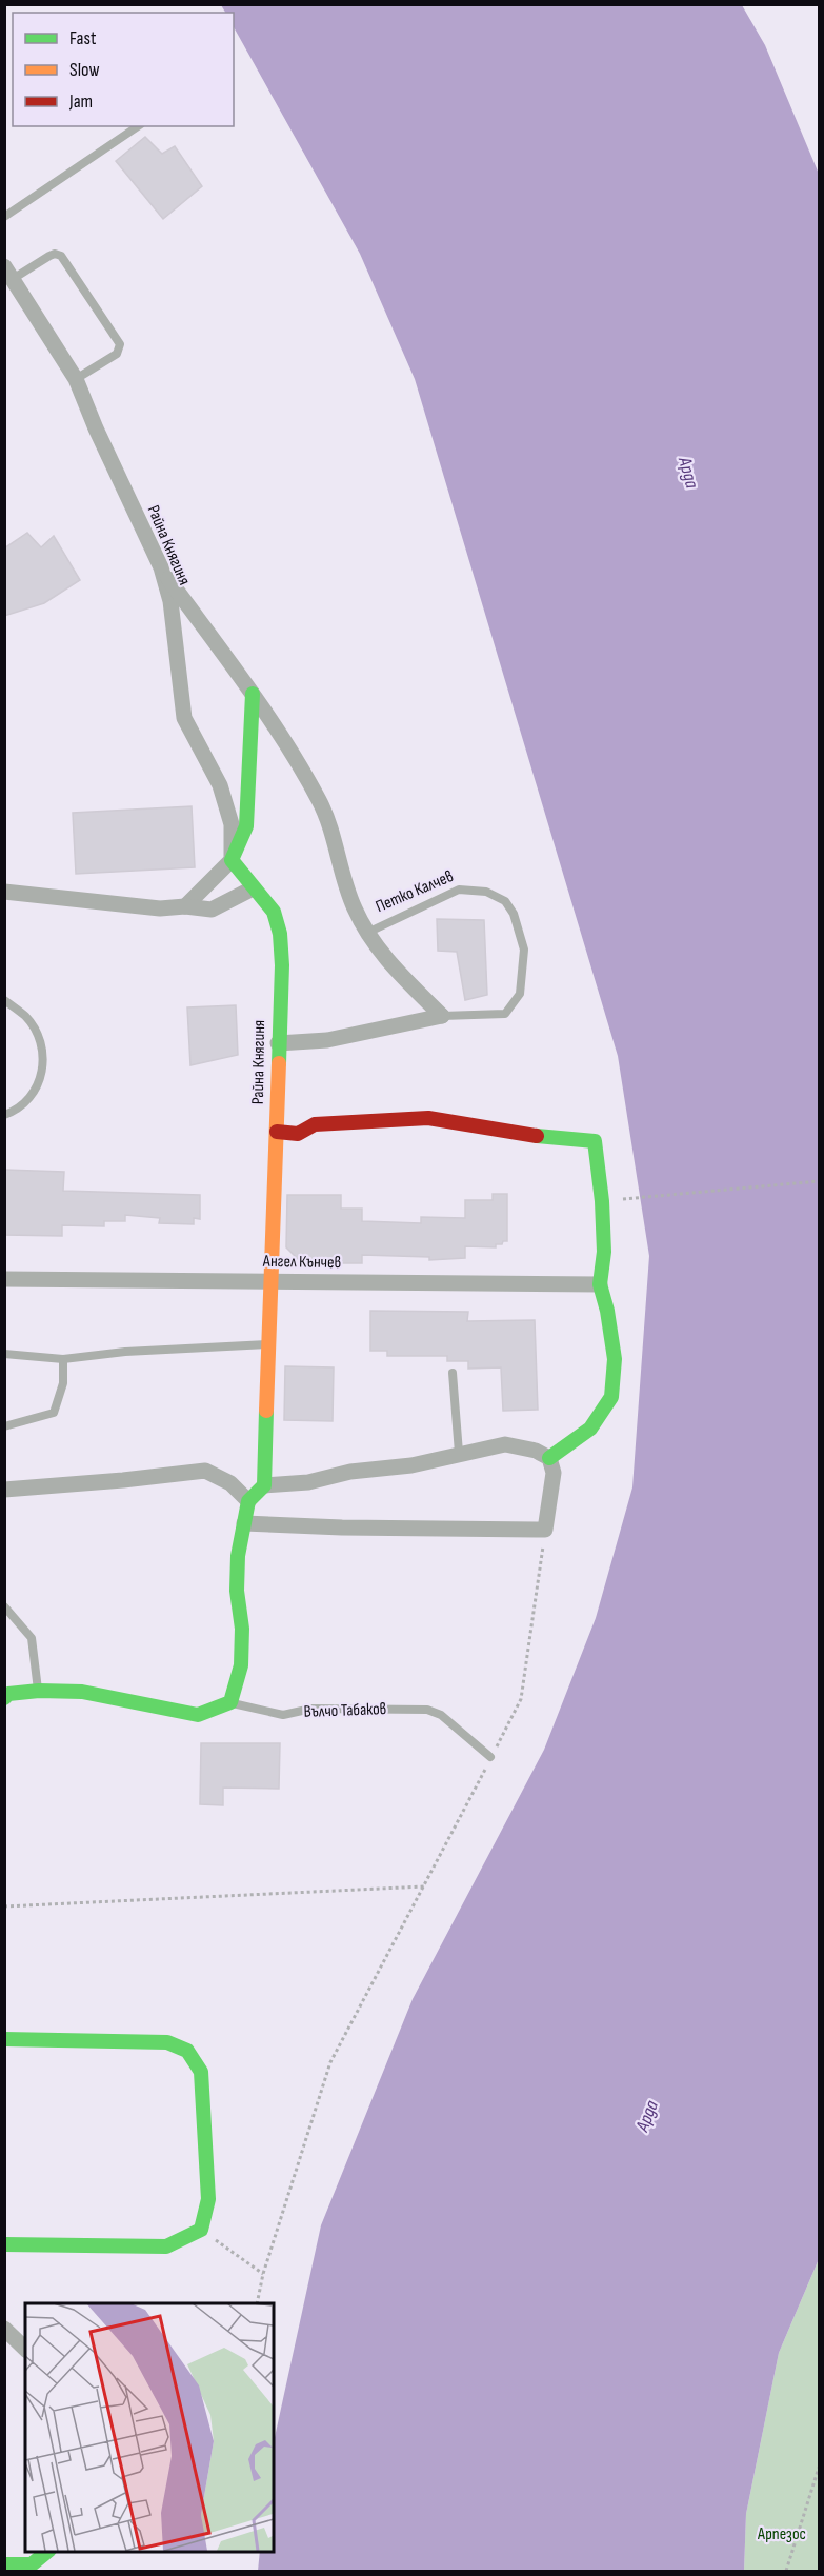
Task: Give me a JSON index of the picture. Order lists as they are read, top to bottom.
{
  "streets": {
    "street": ["Райна Княгиня", "Ангел Кънчев"],
    "lane": ["Петко Калчев", "Вълчо Табаков"]
  },
  "crossings": [
    ["Райна Княгиня", "Ангел Кънчев"]
  ],
  "water": ["Арда"],
  "parks": ["Арпезос"],
  "legend": ["Fast", "Slow", "Jam"]
}
